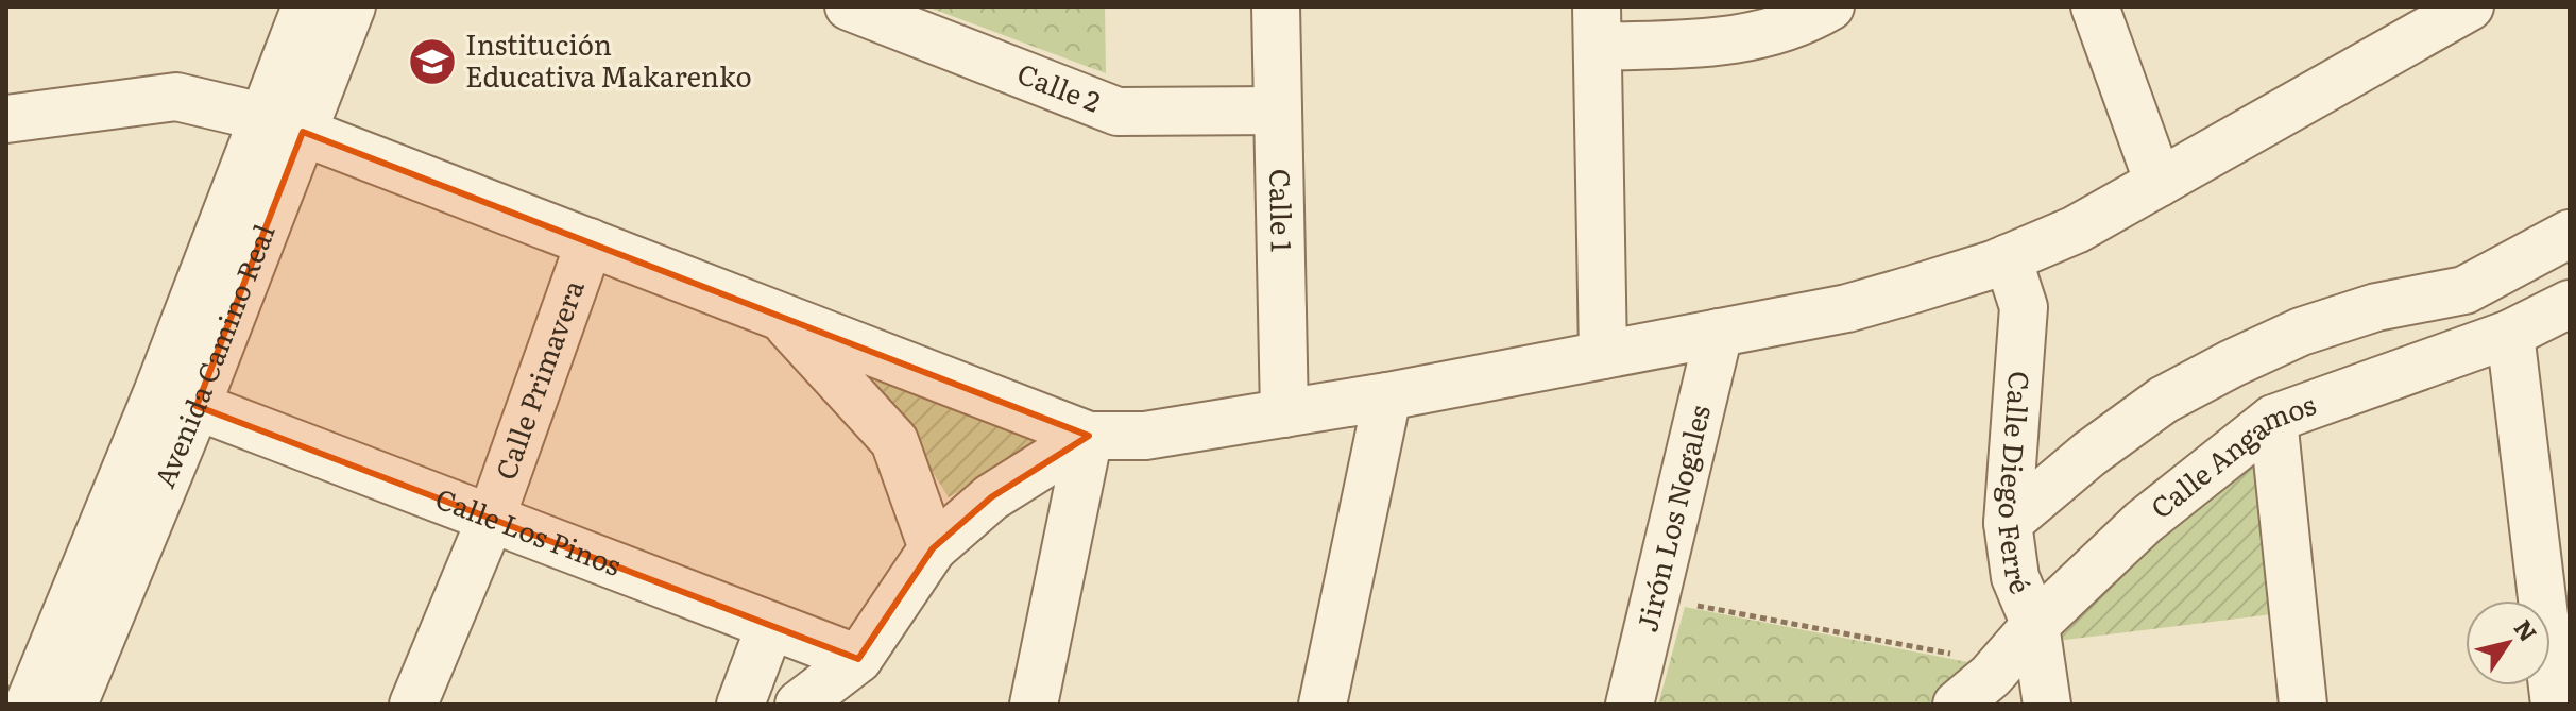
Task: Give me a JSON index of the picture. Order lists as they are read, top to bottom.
{
  "streets": {
    "street": [
      "Calle 2",
      "Calle 1",
      "Avenida Camino Real",
      "Calle Primavera",
      "Calle Angamos",
      "Calle Diego Ferré",
      "Jirón Los Nogales",
      "Calle Los Pinos"
    ]
  },
  "crossings": [
    ["Calle 2", "Calle 1"],
    ["Avenida Camino Real", "Calle Los Pinos"],
    ["Calle Primavera", "Calle Los Pinos"],
    ["Calle Angamos", "Calle Diego Ferré"]
  ],
  "places": {
    "school or university": ["Institución Educativa Makarenko"]
  },
  "north": "top right"
}
